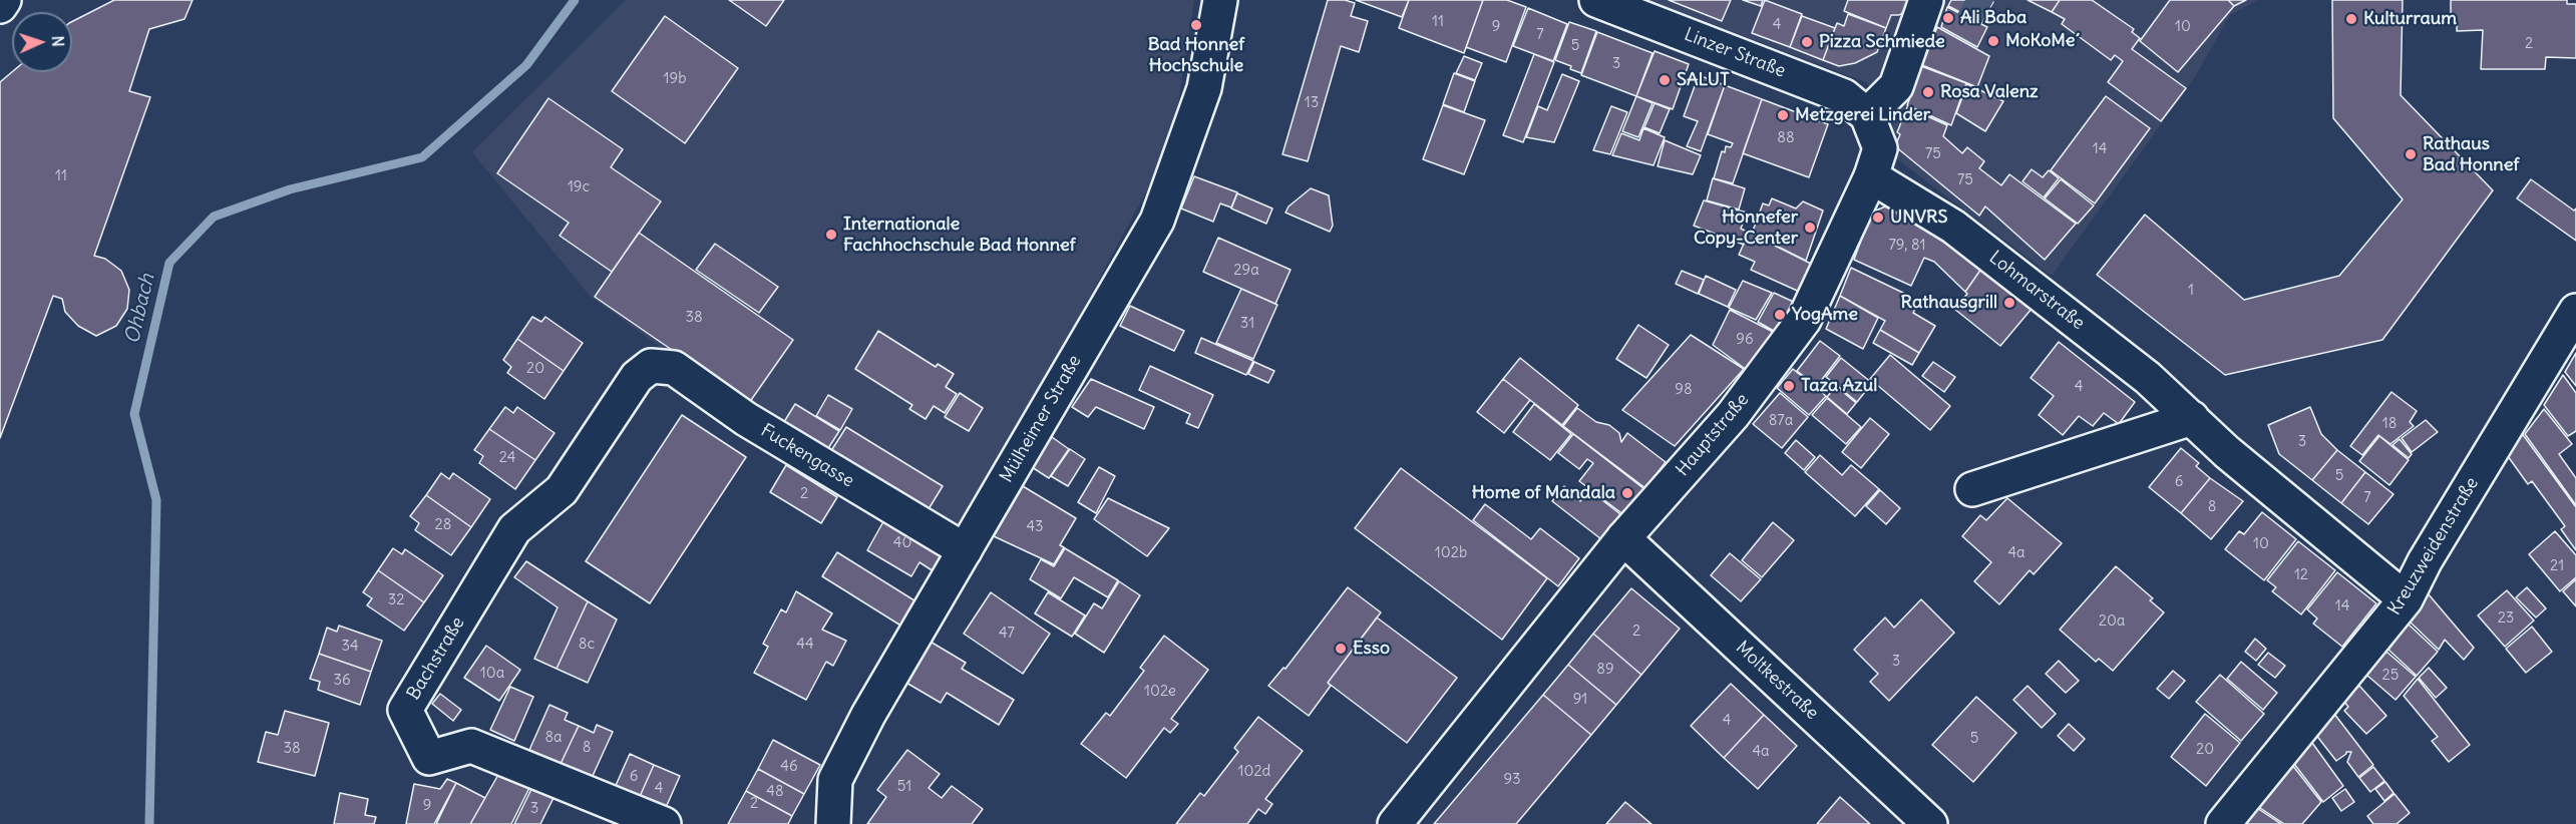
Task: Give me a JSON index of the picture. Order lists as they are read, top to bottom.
{
  "streets": {
    "street": [
      "Linzer Straße",
      "Lohmarstraße",
      "Mülheimer Straße",
      "Hauptstraße",
      "Fuckengasse",
      "Kreuzweidenstraße",
      "Bachstraße",
      "Moltkestraße"
    ]
  },
  "crossings": [
    ["Linzer Straße", "Hauptstraße"],
    ["Lohmarstraße", "Hauptstraße"],
    ["Lohmarstraße", "Kreuzweidenstraße"],
    ["Mülheimer Straße", "Fuckengasse"],
    ["Hauptstraße", "Moltkestraße"],
    ["Fuckengasse", "Bachstraße"]
  ],
  "water": ["Ohbach"],
  "places": [
    "Ali Baba",
    "Kulturraum",
    "Bad Honnef Hochschule",
    "MoKoMe´",
    "Pizza Schmiede",
    "SALUT",
    "Rosa Valenz",
    "Metzgerei Linder",
    "Rathaus Bad Honnef",
    "UNVRS",
    "Honnefer Copy-Center",
    "Internationale Fachhochschule Bad Honnef",
    "Rathausgrill",
    "YogAme",
    "Taza Azul",
    "Home of Mandala",
    "Esso"
  ],
  "house_numbers": [
    "11",
    "4",
    "9",
    "10",
    "7",
    "2",
    "5",
    "3",
    "19b",
    "13",
    "88",
    "14",
    "75",
    "11",
    "75",
    "19c",
    "79, 81",
    "29a",
    "1",
    "38",
    "31",
    "96",
    "20",
    "4",
    "98",
    "87a",
    "18",
    "3",
    "24",
    "5",
    "6",
    "2",
    "7",
    "8",
    "28",
    "43",
    "40",
    "10",
    "102b",
    "4a",
    "21",
    "12",
    "32",
    "14",
    "23",
    "20a",
    "2",
    "47",
    "8c",
    "44",
    "34",
    "3",
    "89",
    "10a",
    "25",
    "36",
    "102e",
    "91",
    "4",
    "8a",
    "5",
    "8",
    "38",
    "20",
    "4a",
    "46",
    "102d",
    "6",
    "93",
    "51",
    "4",
    "48",
    "2",
    "9",
    "3"
  ],
  "north": "right"
}
